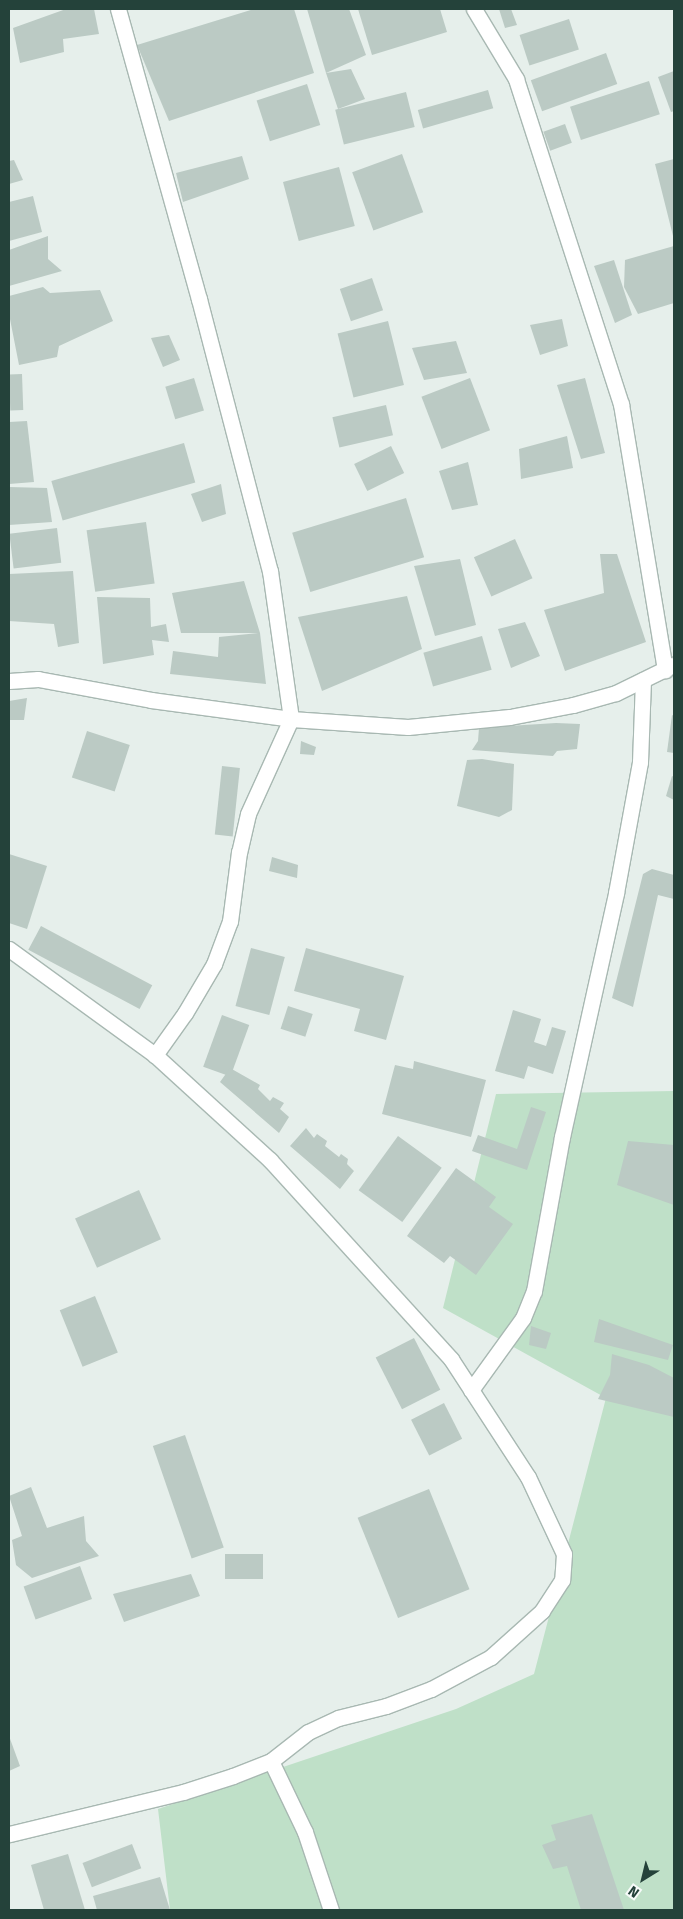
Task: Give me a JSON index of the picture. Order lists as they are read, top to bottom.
{
  "north": "bottom left"
}
